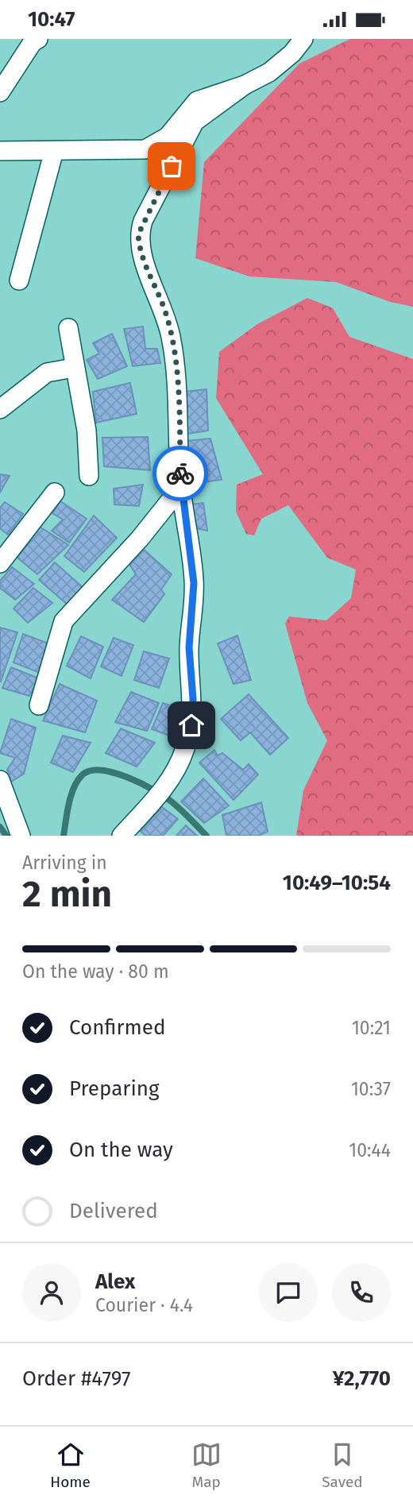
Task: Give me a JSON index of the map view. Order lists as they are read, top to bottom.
{
  "page": {
    "status": "10:47",
    "heading": ["2 min", "Arriving in", "10:49–10:54"],
    "panel": [
      "Alex",
      "Courier · 4.4",
      "Order #4797",
      "¥2,770"
    ],
    "bar": "On the way · 80 m",
    "list": [
      ["Confirmed", "10:21"],
      ["Preparing", "10:37"],
      ["On the way", "10:44"],
      "Delivered"
    ],
    "tabs": ["Home", "Map", "Saved"]
  }
}
